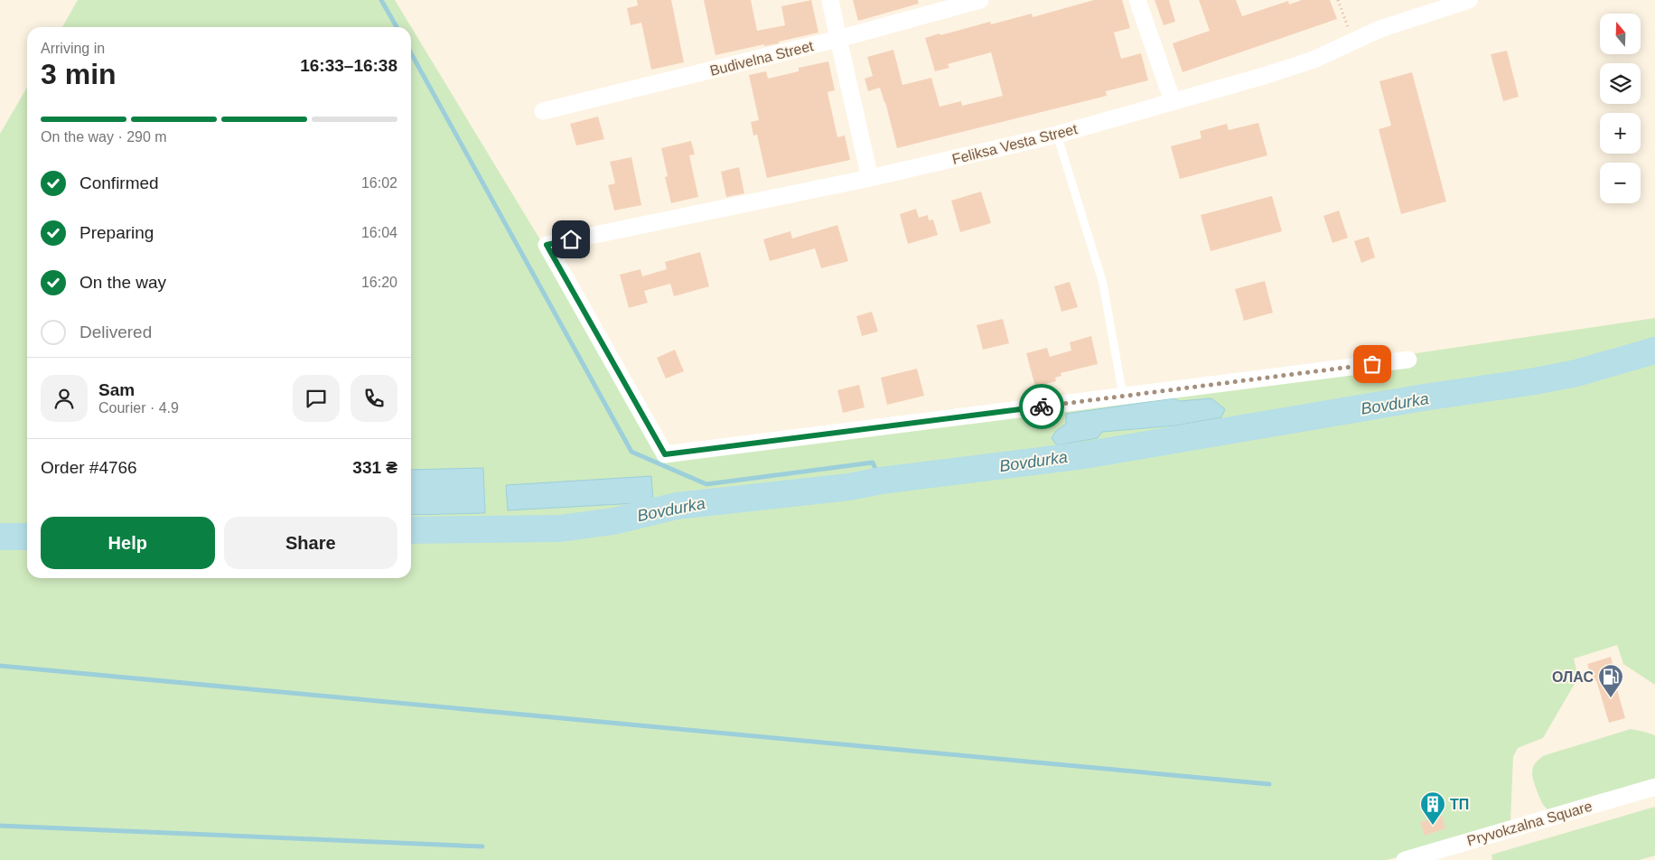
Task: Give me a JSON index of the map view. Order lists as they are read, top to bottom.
{
  "streets": {
    "street": ["Budivelna Street", "Feliksa Vesta Street", "Pryvokzalna Square"]
  },
  "water": ["Bovdurka"],
  "places": {
    "fuel station": ["ОЛАС"],
    "building": ["ТП"]
  },
  "north": "top",
  "page": {
    "map_buttons": ["+", "−"],
    "heading": ["3 min", "Arriving in", "16:33–16:38"],
    "panel": [
      "Sam",
      "Courier · 4.9",
      "Order #4766",
      "331 ₴"
    ],
    "bar": "On the way · 290 m",
    "list": [
      ["Confirmed", "16:02"],
      ["Preparing", "16:04"],
      ["On the way", "16:20"],
      "Delivered"
    ],
    "buttons": ["Help", "Share"]
  }
}
